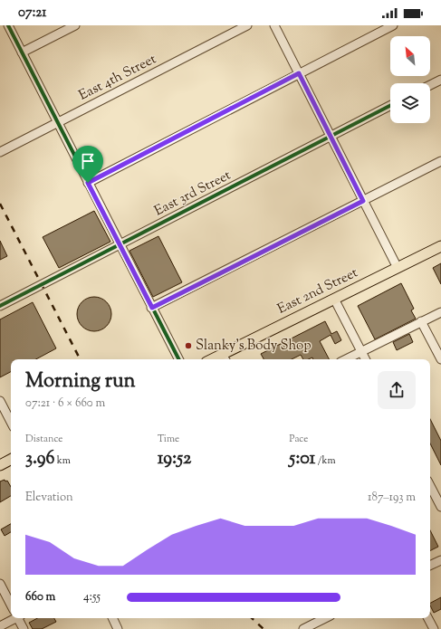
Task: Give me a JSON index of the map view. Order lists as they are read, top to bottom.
{
  "streets": {
    "main road": ["East 2nd Street"],
    "street": ["East 4th Street", "East 3rd Street"]
  },
  "places": ["Slanky's Body Shop"],
  "north": "top left",
  "page": {
    "status": "07:21",
    "heading": ["Morning run", "07:21 · 6 × 660 m"],
    "stats": [
      ["Distance", "3.96 km"],
      ["Time", "19:52"],
      ["Pace", "5:01 /km"]
    ],
    "chart": ["Elevation", "187–193 m"],
    "list": [
      {
        "name": "660 m",
        "note": "4:55"
      }
    ]
  }
}
